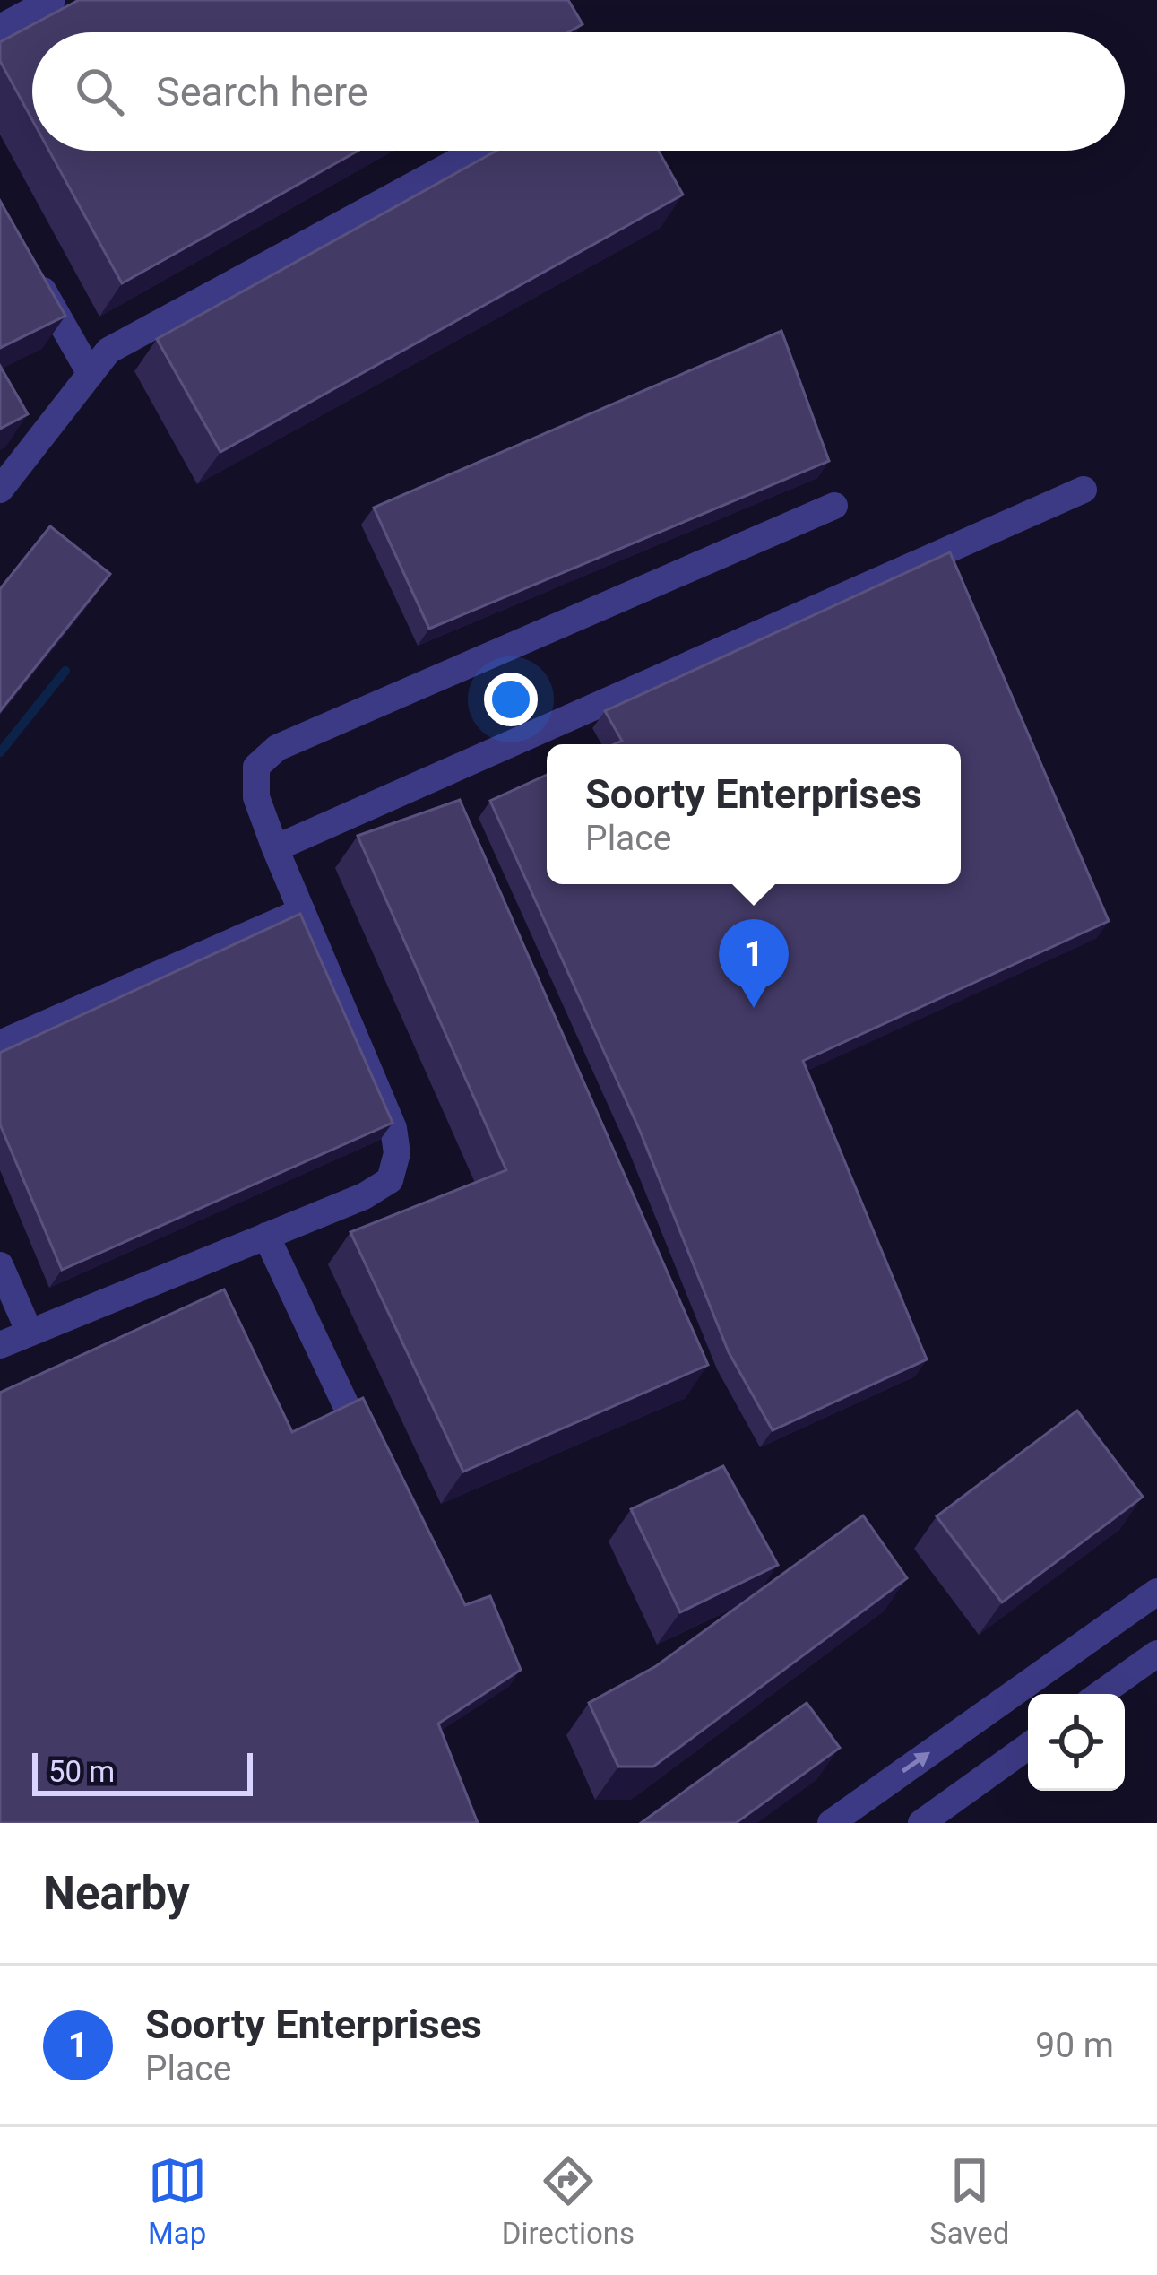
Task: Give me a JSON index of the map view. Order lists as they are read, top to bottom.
{
  "scale_bar": "50 m",
  "page": {
    "search": "Search here",
    "popup": ["Soorty Enterprises", "Place"],
    "pins": "1",
    "scale": "50 m",
    "heading": "Nearby",
    "list": [
      {
        "mark": "1",
        "name": "Soorty Enterprises",
        "note": "Place",
        "value": "90 m"
      }
    ],
    "nav": ["Map", "Directions", "Saved"]
  }
}
